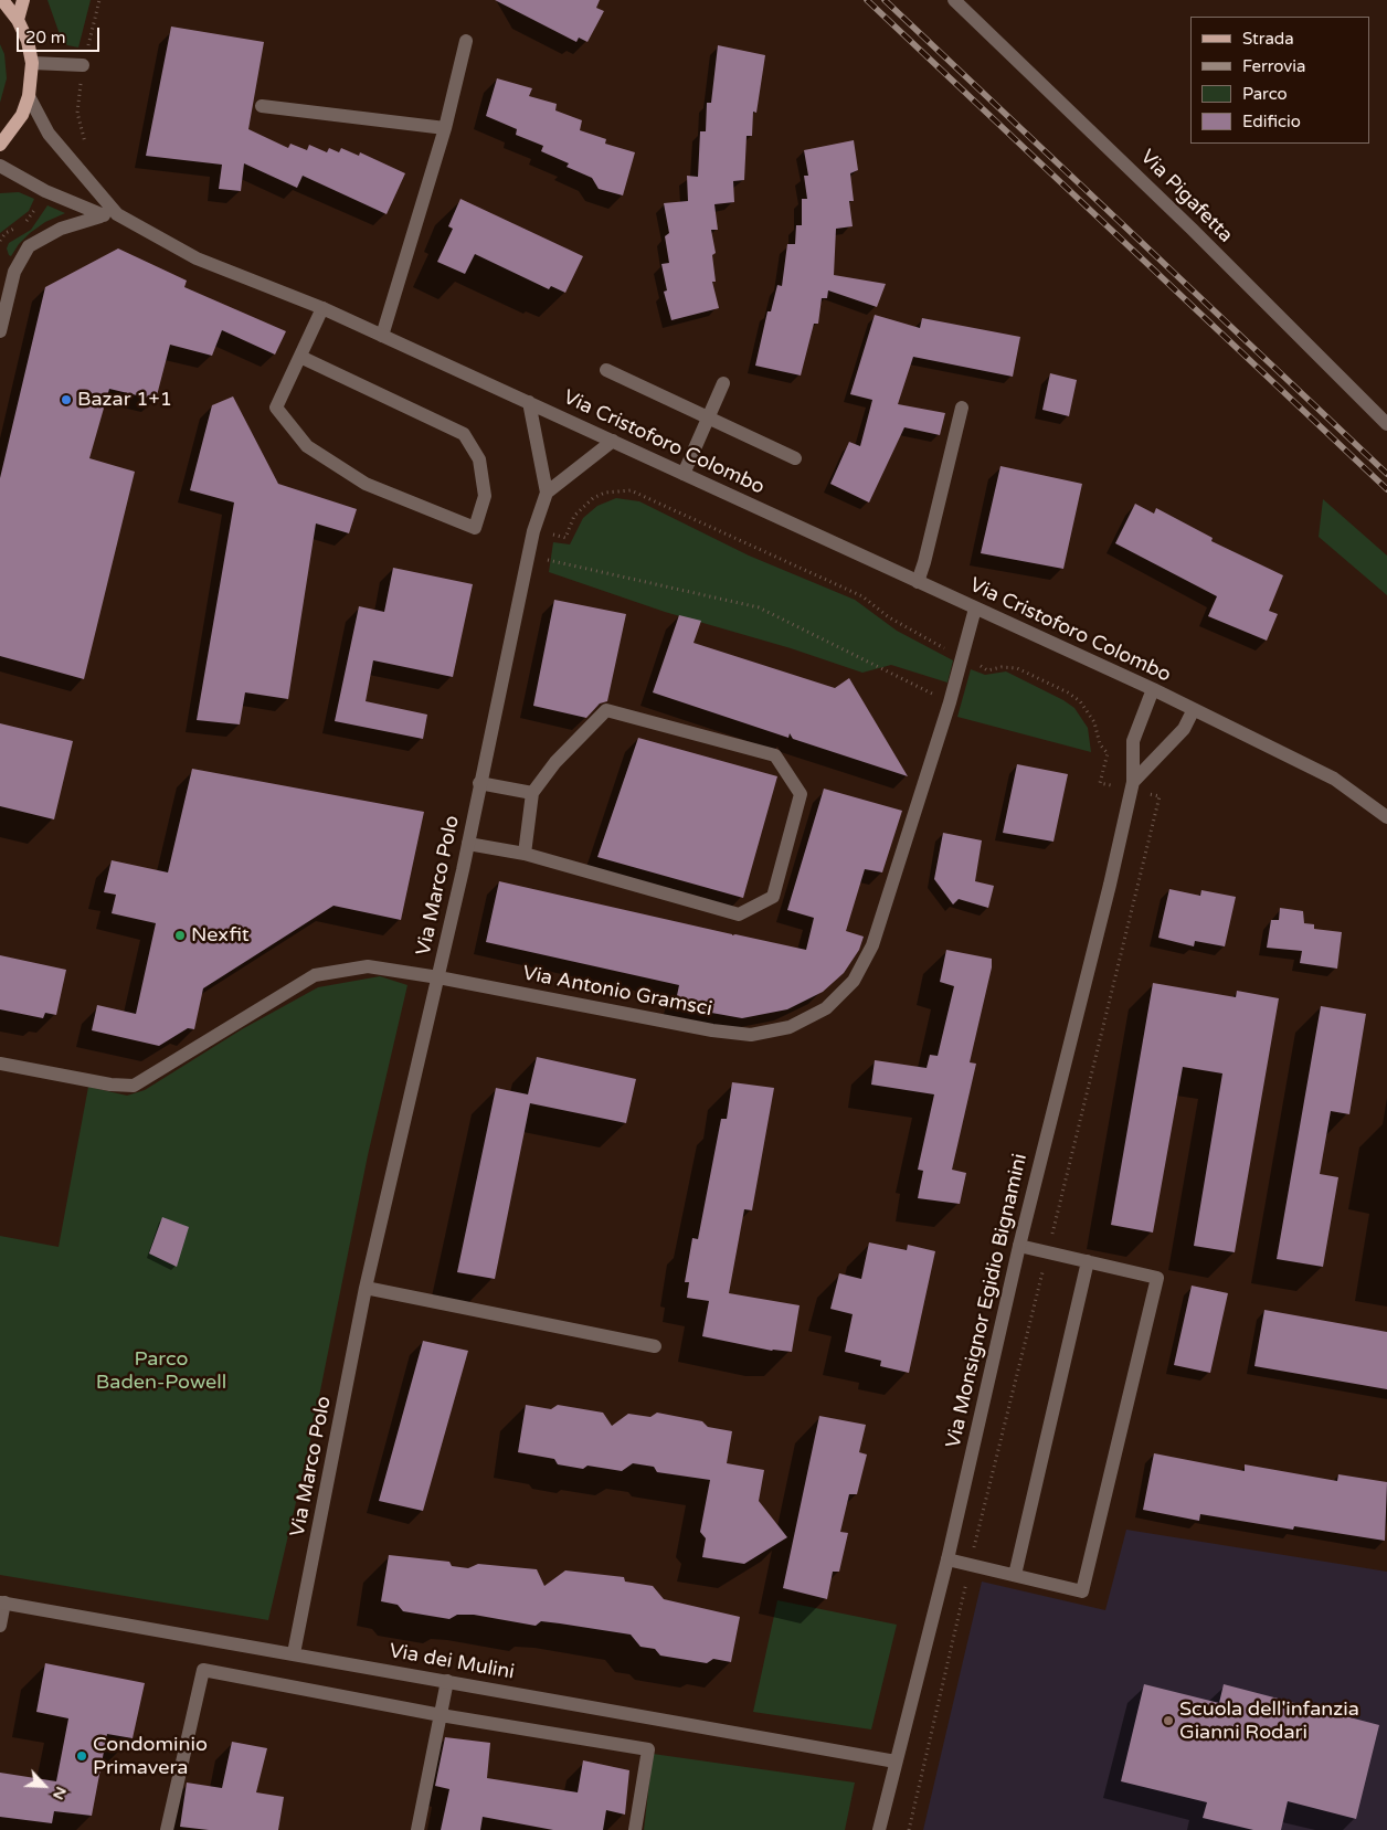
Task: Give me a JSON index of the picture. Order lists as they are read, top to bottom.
{
  "streets": {
    "street": [
      "Via Pigafetta",
      "Via Cristoforo Colombo",
      "Via Marco Polo",
      "Via Antonio Gramsci",
      "Via Monsignor Egidio Bignamini",
      "Via dei Mulini"
    ]
  },
  "crossings": [
    ["Via Cristoforo Colombo", "Via Marco Polo"],
    ["Via Cristoforo Colombo", "Via Antonio Gramsci"],
    ["Via Cristoforo Colombo", "Via Monsignor Egidio Bignamini"],
    ["Via Marco Polo", "Via Antonio Gramsci"],
    ["Via Marco Polo", "Via dei Mulini"],
    ["Via Monsignor Egidio Bignamini", "Via dei Mulini"]
  ],
  "parks": ["Parco Baden-Powell"],
  "places": [
    "Bazar 1+1",
    "Nexfit",
    "Scuola dell'infanzia Gianni Rodari",
    "Condominio Primavera"
  ],
  "legend": [
    "Strada",
    "Ferrovia",
    "Parco",
    "Edificio"
  ],
  "scale_bar": "20 m",
  "north": "bottom right"
}
